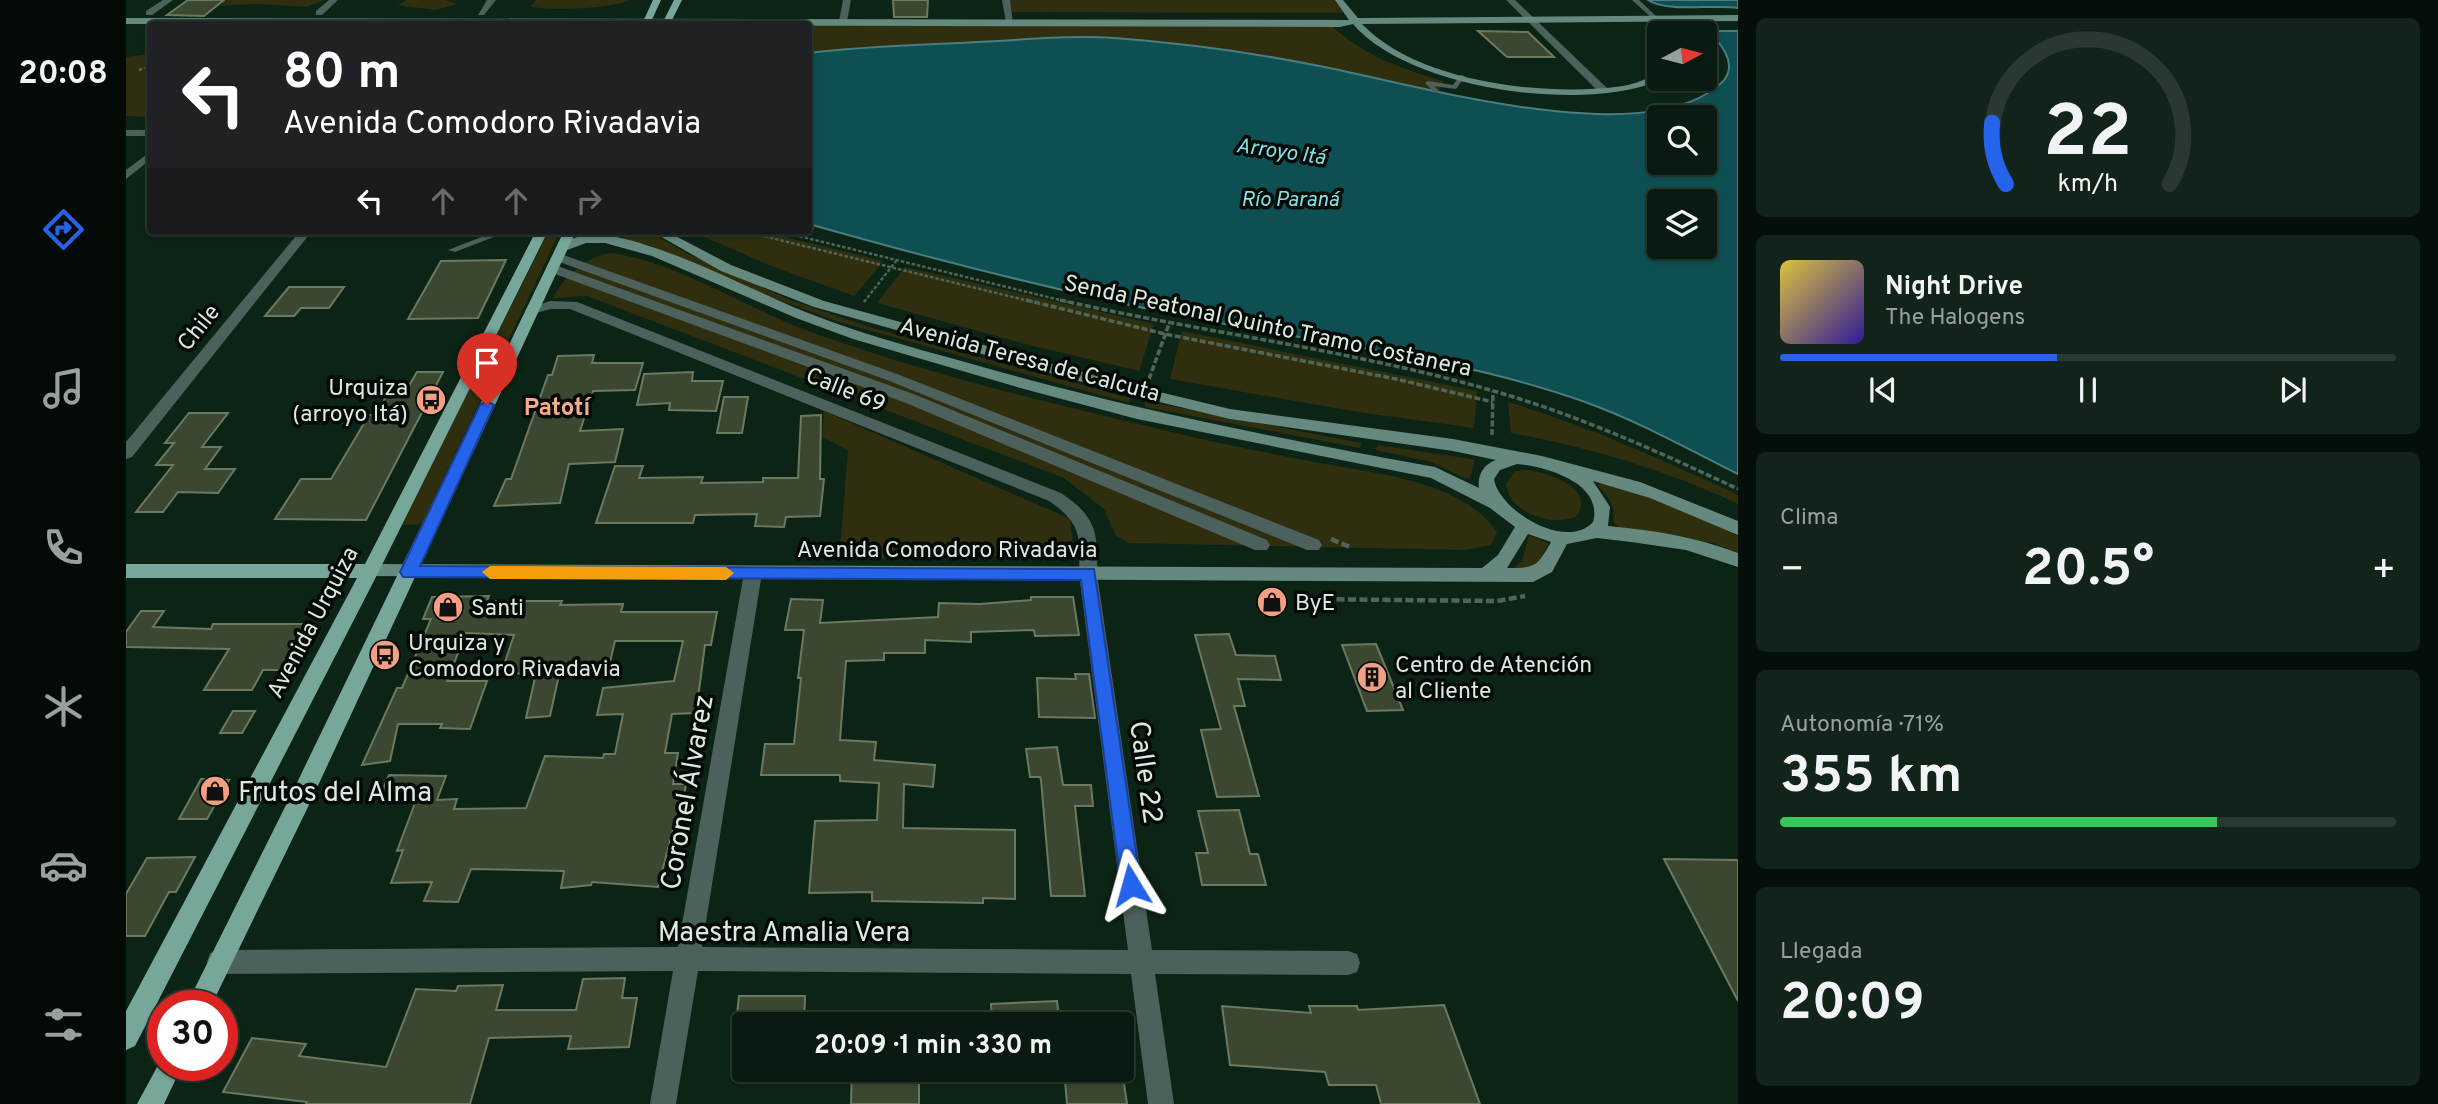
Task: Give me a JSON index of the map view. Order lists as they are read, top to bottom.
{
  "streets": {
    "main road": ["Avenida Teresa de Calcuta", "Avenida Comodoro Rivadavia", "Avenida Urquiza"],
    "street": [
      "Chile",
      "Calle 69",
      "Calle 22",
      "Coronel Álvarez",
      "Maestra Amalia Vera"
    ],
    "path": ["Senda Peatonal Quinto Tramo Costanera"]
  },
  "crossings": [
    ["Avenida Teresa de Calcuta", "Avenida Comodoro Rivadavia"],
    ["Calle 69", "Avenida Comodoro Rivadavia"],
    ["Calle 69", "Calle 22"],
    ["Avenida Comodoro Rivadavia", "Avenida Urquiza"],
    ["Avenida Comodoro Rivadavia", "Calle 22"],
    ["Avenida Comodoro Rivadavia", "Coronel Álvarez"],
    ["Calle 22", "Maestra Amalia Vera"],
    ["Coronel Álvarez", "Maestra Amalia Vera"]
  ],
  "districts": ["Patotí"],
  "water": ["Arroyo Itá", "Río Paraná"],
  "places": {
    "bus stop": ["Urquiza (arroyo Itá)", "Urquiza y Comodoro Rivadavia"],
    "shop": ["ByE", "Santi", "Frutos del Alma"],
    "building": ["Centro de Atención al Cliente"]
  },
  "north": "right",
  "page": {
    "tabs": "20:08",
    "turn": ["80 m", "Avenida Comodoro Rivadavia"],
    "song": ["Night Drive", "The Halogens"],
    "tile": [
      "Clima",
      ["Autonomía · 71%", "355 km"],
      ["Llegada", "20:09"]
    ],
    "heat": ["−", "20.5°", "+"],
    "limit": "30",
    "trip": "20:09 · 1 min · 330 m",
    "gauge": ["22", "km/h"]
  }
}
